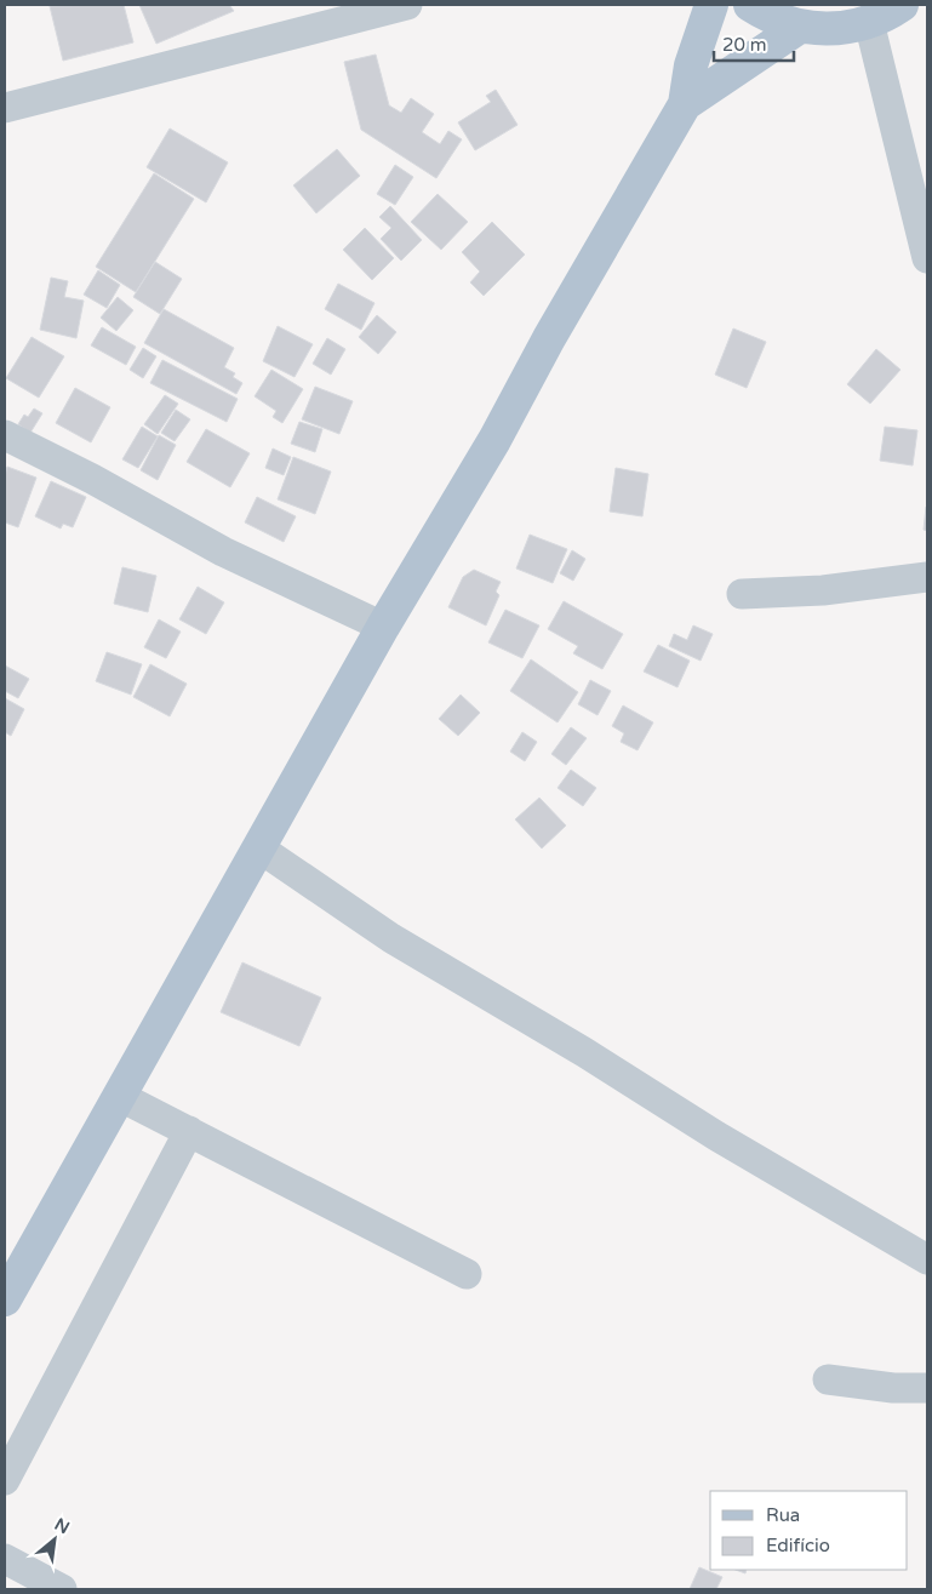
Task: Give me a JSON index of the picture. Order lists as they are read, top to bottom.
{
  "legend": ["Rua", "Edifício"],
  "scale_bar": "20 m",
  "north": "top right"
}
